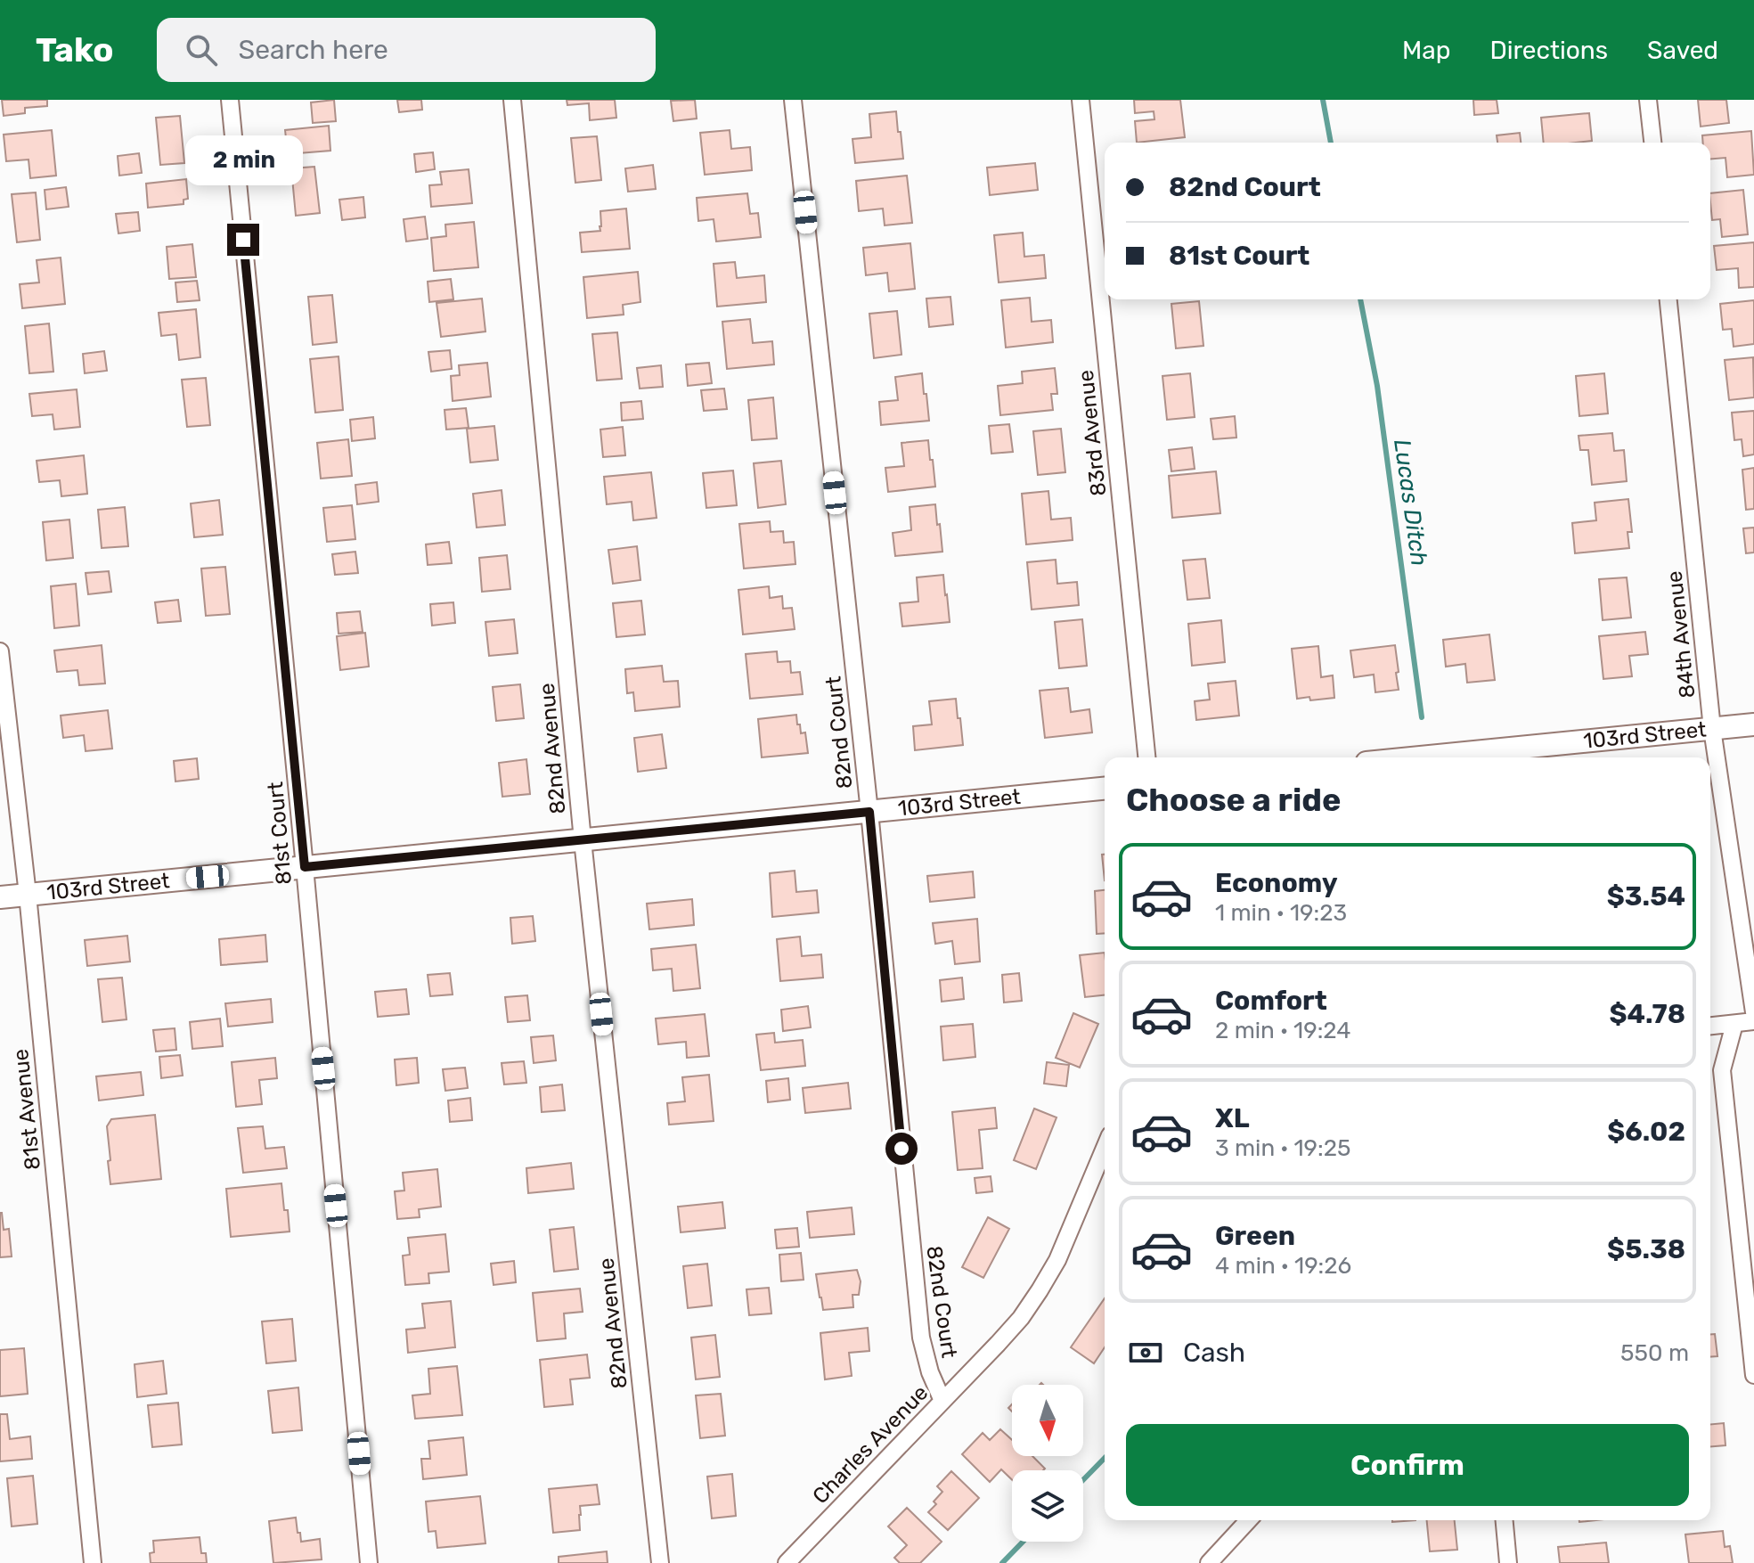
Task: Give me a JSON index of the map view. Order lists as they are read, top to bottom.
{
  "streets": {
    "street": [
      "83rd Avenue",
      "84th Avenue",
      "82nd Court",
      "103rd Street",
      "82nd Avenue",
      "81st Court",
      "81st Avenue",
      "Charles Avenue"
    ]
  },
  "crossings": [
    ["84th Avenue", "103rd Street"],
    ["82nd Court", "103rd Street"],
    ["82nd Court", "Charles Avenue"],
    ["103rd Street", "82nd Avenue"],
    ["103rd Street", "81st Court"],
    ["103rd Street", "81st Avenue"]
  ],
  "water": ["Lucas Ditch"],
  "north": "bottom",
  "page": {
    "header": "Tako",
    "search": "Search here",
    "nav": ["Map", "Directions", "Saved"],
    "bubble": "2 min",
    "banner": ["82nd Court", "81st Court"],
    "heading": "Choose a ride",
    "list": [
      {
        "name": "Economy",
        "note": "1 min · 19:23",
        "value": "$3.54"
      },
      {
        "name": "Comfort",
        "note": "2 min · 19:24",
        "value": "$4.78"
      },
      {
        "name": "XL",
        "note": "3 min · 19:25",
        "value": "$6.02"
      },
      {
        "name": "Green",
        "note": "4 min · 19:26",
        "value": "$5.38"
      }
    ],
    "pay": ["Cash", "550 m"],
    "buttons": "Confirm"
  }
}
